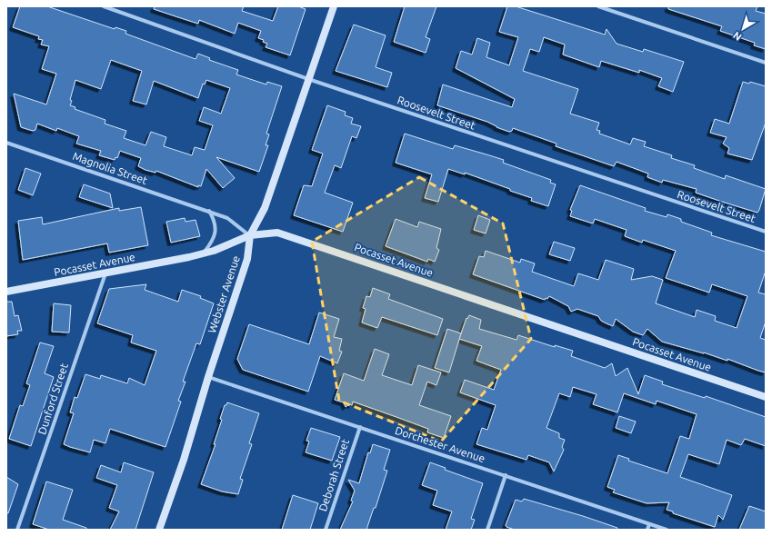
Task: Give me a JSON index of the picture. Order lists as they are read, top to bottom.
{
  "streets": {
    "main road": ["Pocasset Avenue", "Webster Avenue"],
    "street": [
      "Roosevelt Street",
      "Magnolia Street",
      "Dunford Street",
      "Dorchester Avenue",
      "Deborah Street"
    ]
  },
  "crossings": [
    ["Roosevelt Street", "Webster Avenue"],
    ["Magnolia Street", "Pocasset Avenue"],
    ["Magnolia Street", "Webster Avenue"],
    ["Pocasset Avenue", "Webster Avenue"],
    ["Pocasset Avenue", "Dunford Street"],
    ["Webster Avenue", "Dorchester Avenue"],
    ["Dorchester Avenue", "Deborah Street"]
  ],
  "north": "bottom left"
}
